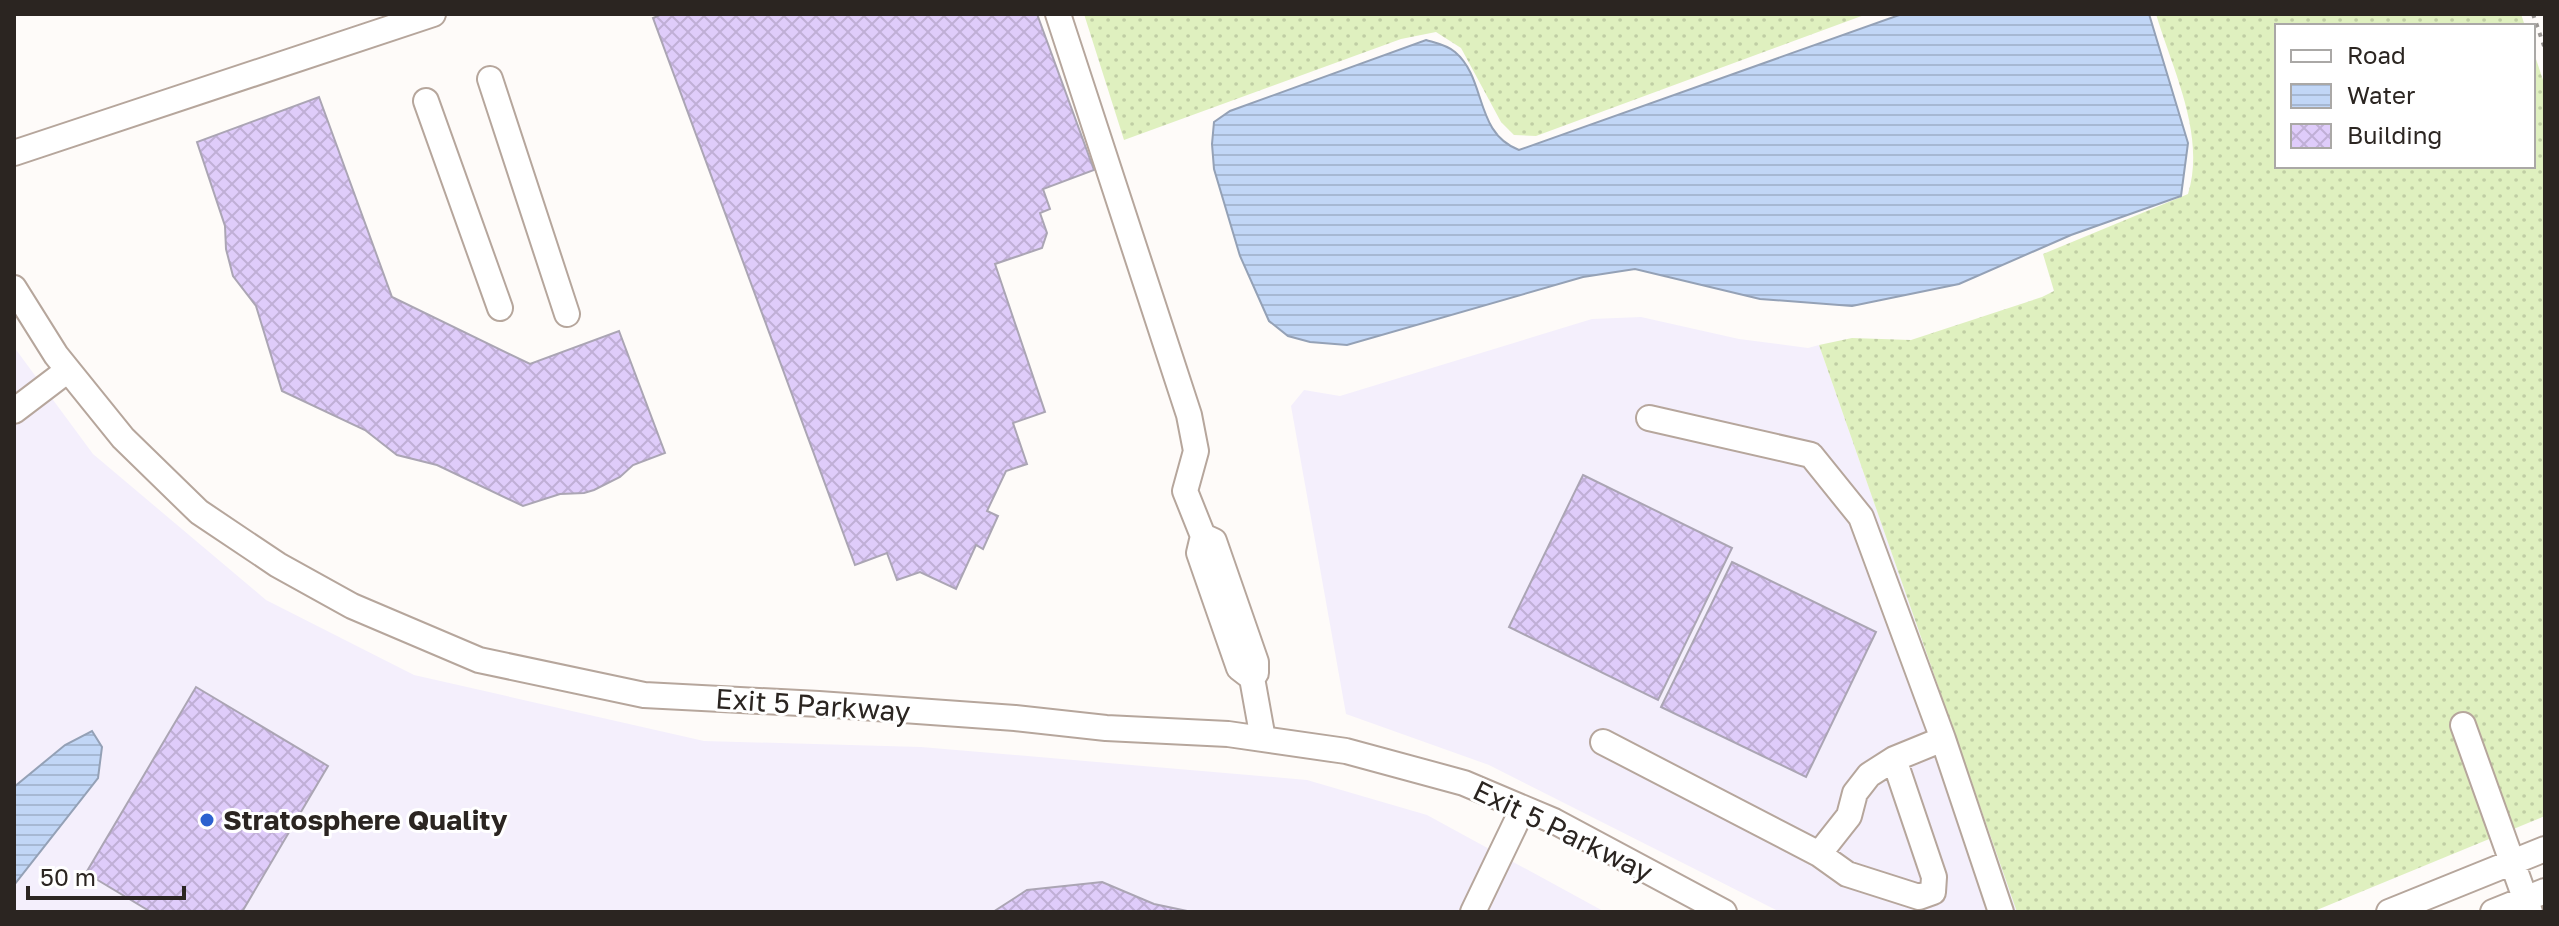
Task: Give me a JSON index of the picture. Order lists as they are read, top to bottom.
{
  "streets": {
    "street": ["Exit 5 Parkway"]
  },
  "places": ["Stratosphere Quality"],
  "legend": ["Road", "Water", "Building"],
  "scale_bar": "50 m"
}
